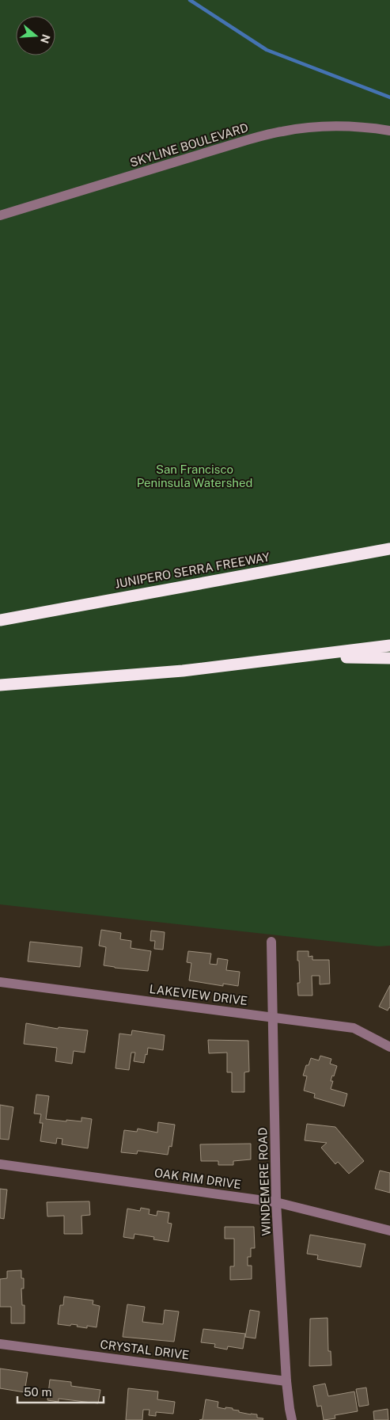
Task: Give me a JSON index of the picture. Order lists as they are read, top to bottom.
{
  "streets": {
    "highway": ["JUNIPERO SERRA FREEWAY"],
    "street": [
      "SKYLINE BOULEVARD",
      "LAKEVIEW DRIVE",
      "OAK RIM DRIVE",
      "WINDEMERE ROAD",
      "CRYSTAL DRIVE"
    ]
  },
  "crossings": [
    ["LAKEVIEW DRIVE", "WINDEMERE ROAD"],
    ["OAK RIM DRIVE", "WINDEMERE ROAD"],
    ["WINDEMERE ROAD", "CRYSTAL DRIVE"]
  ],
  "parks": ["San Francisco Peninsula Watershed"],
  "scale_bar": "50 m",
  "north": "right"
}
